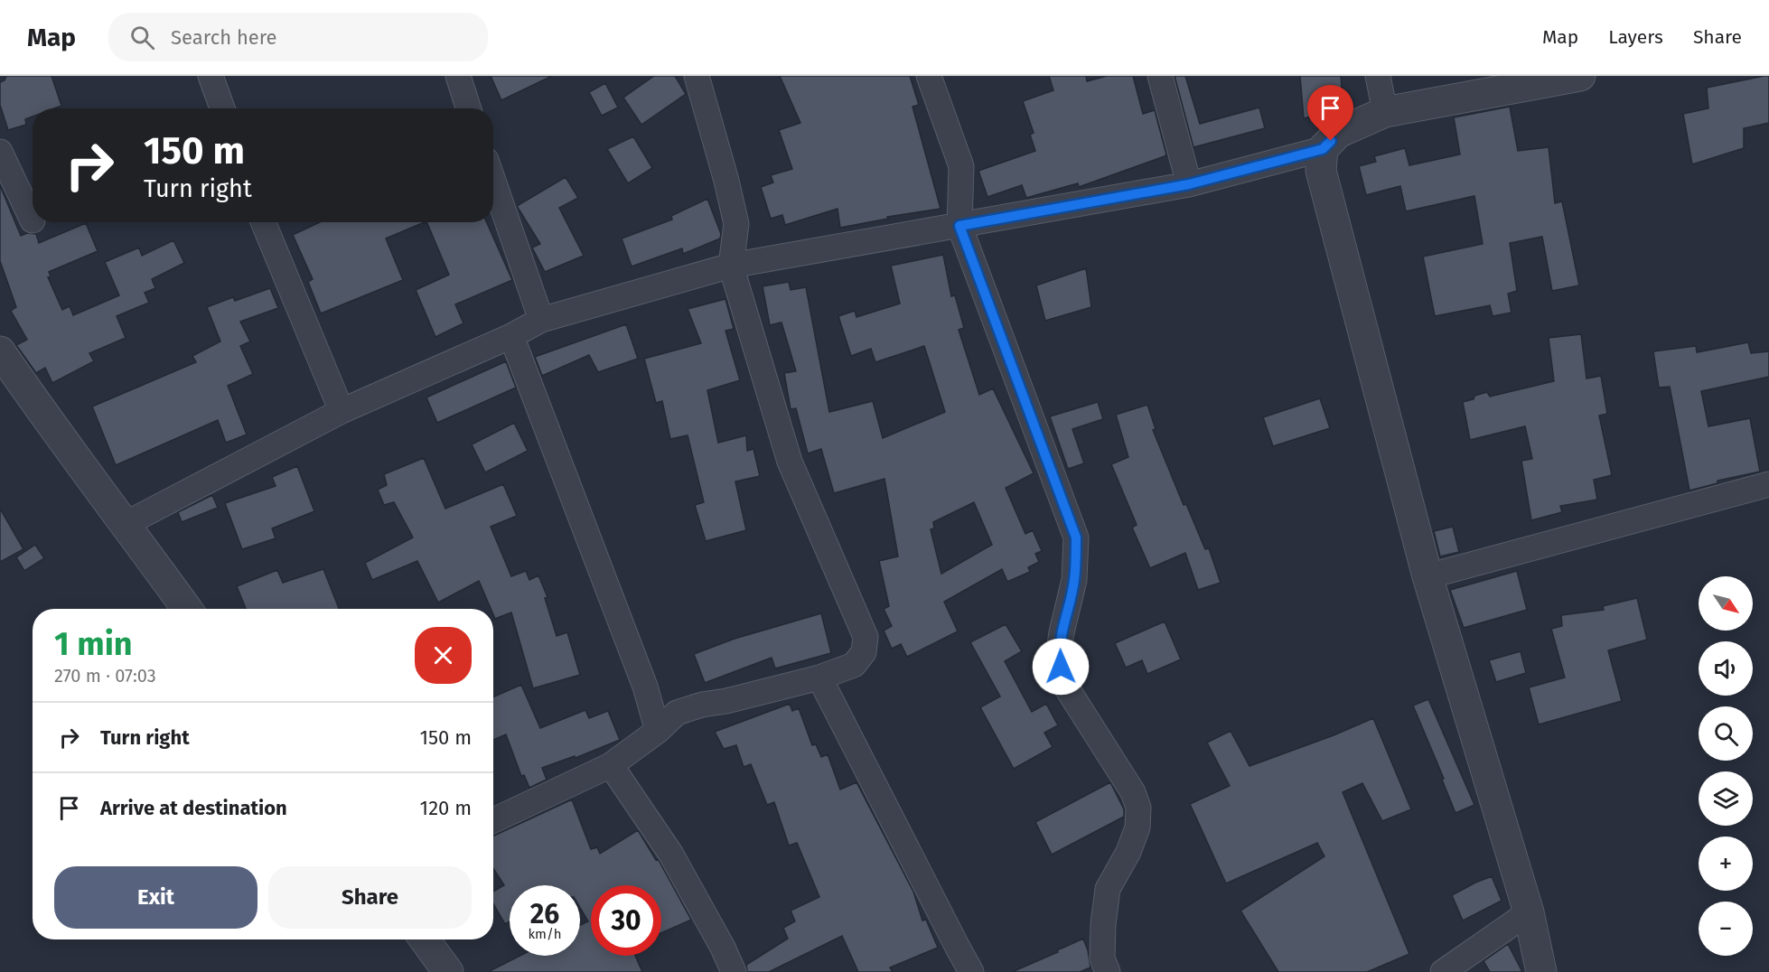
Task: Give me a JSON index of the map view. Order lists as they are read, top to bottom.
{
  "north": "bottom right",
  "page": {
    "header": "Map",
    "search": "Search here",
    "nav": ["Map", "Layers", "Share"],
    "turn": ["150 m", "Turn right"],
    "map_buttons": ["+", "−"],
    "heading": ["1 min", "270 m · 07:03"],
    "list": [
      {
        "name": "Turn right",
        "value": "150 m"
      },
      {
        "name": "Arrive at destination",
        "value": "120 m"
      }
    ],
    "buttons": ["Exit", "Share"],
    "speed": "26 km/h",
    "limit": "30"
  }
}
